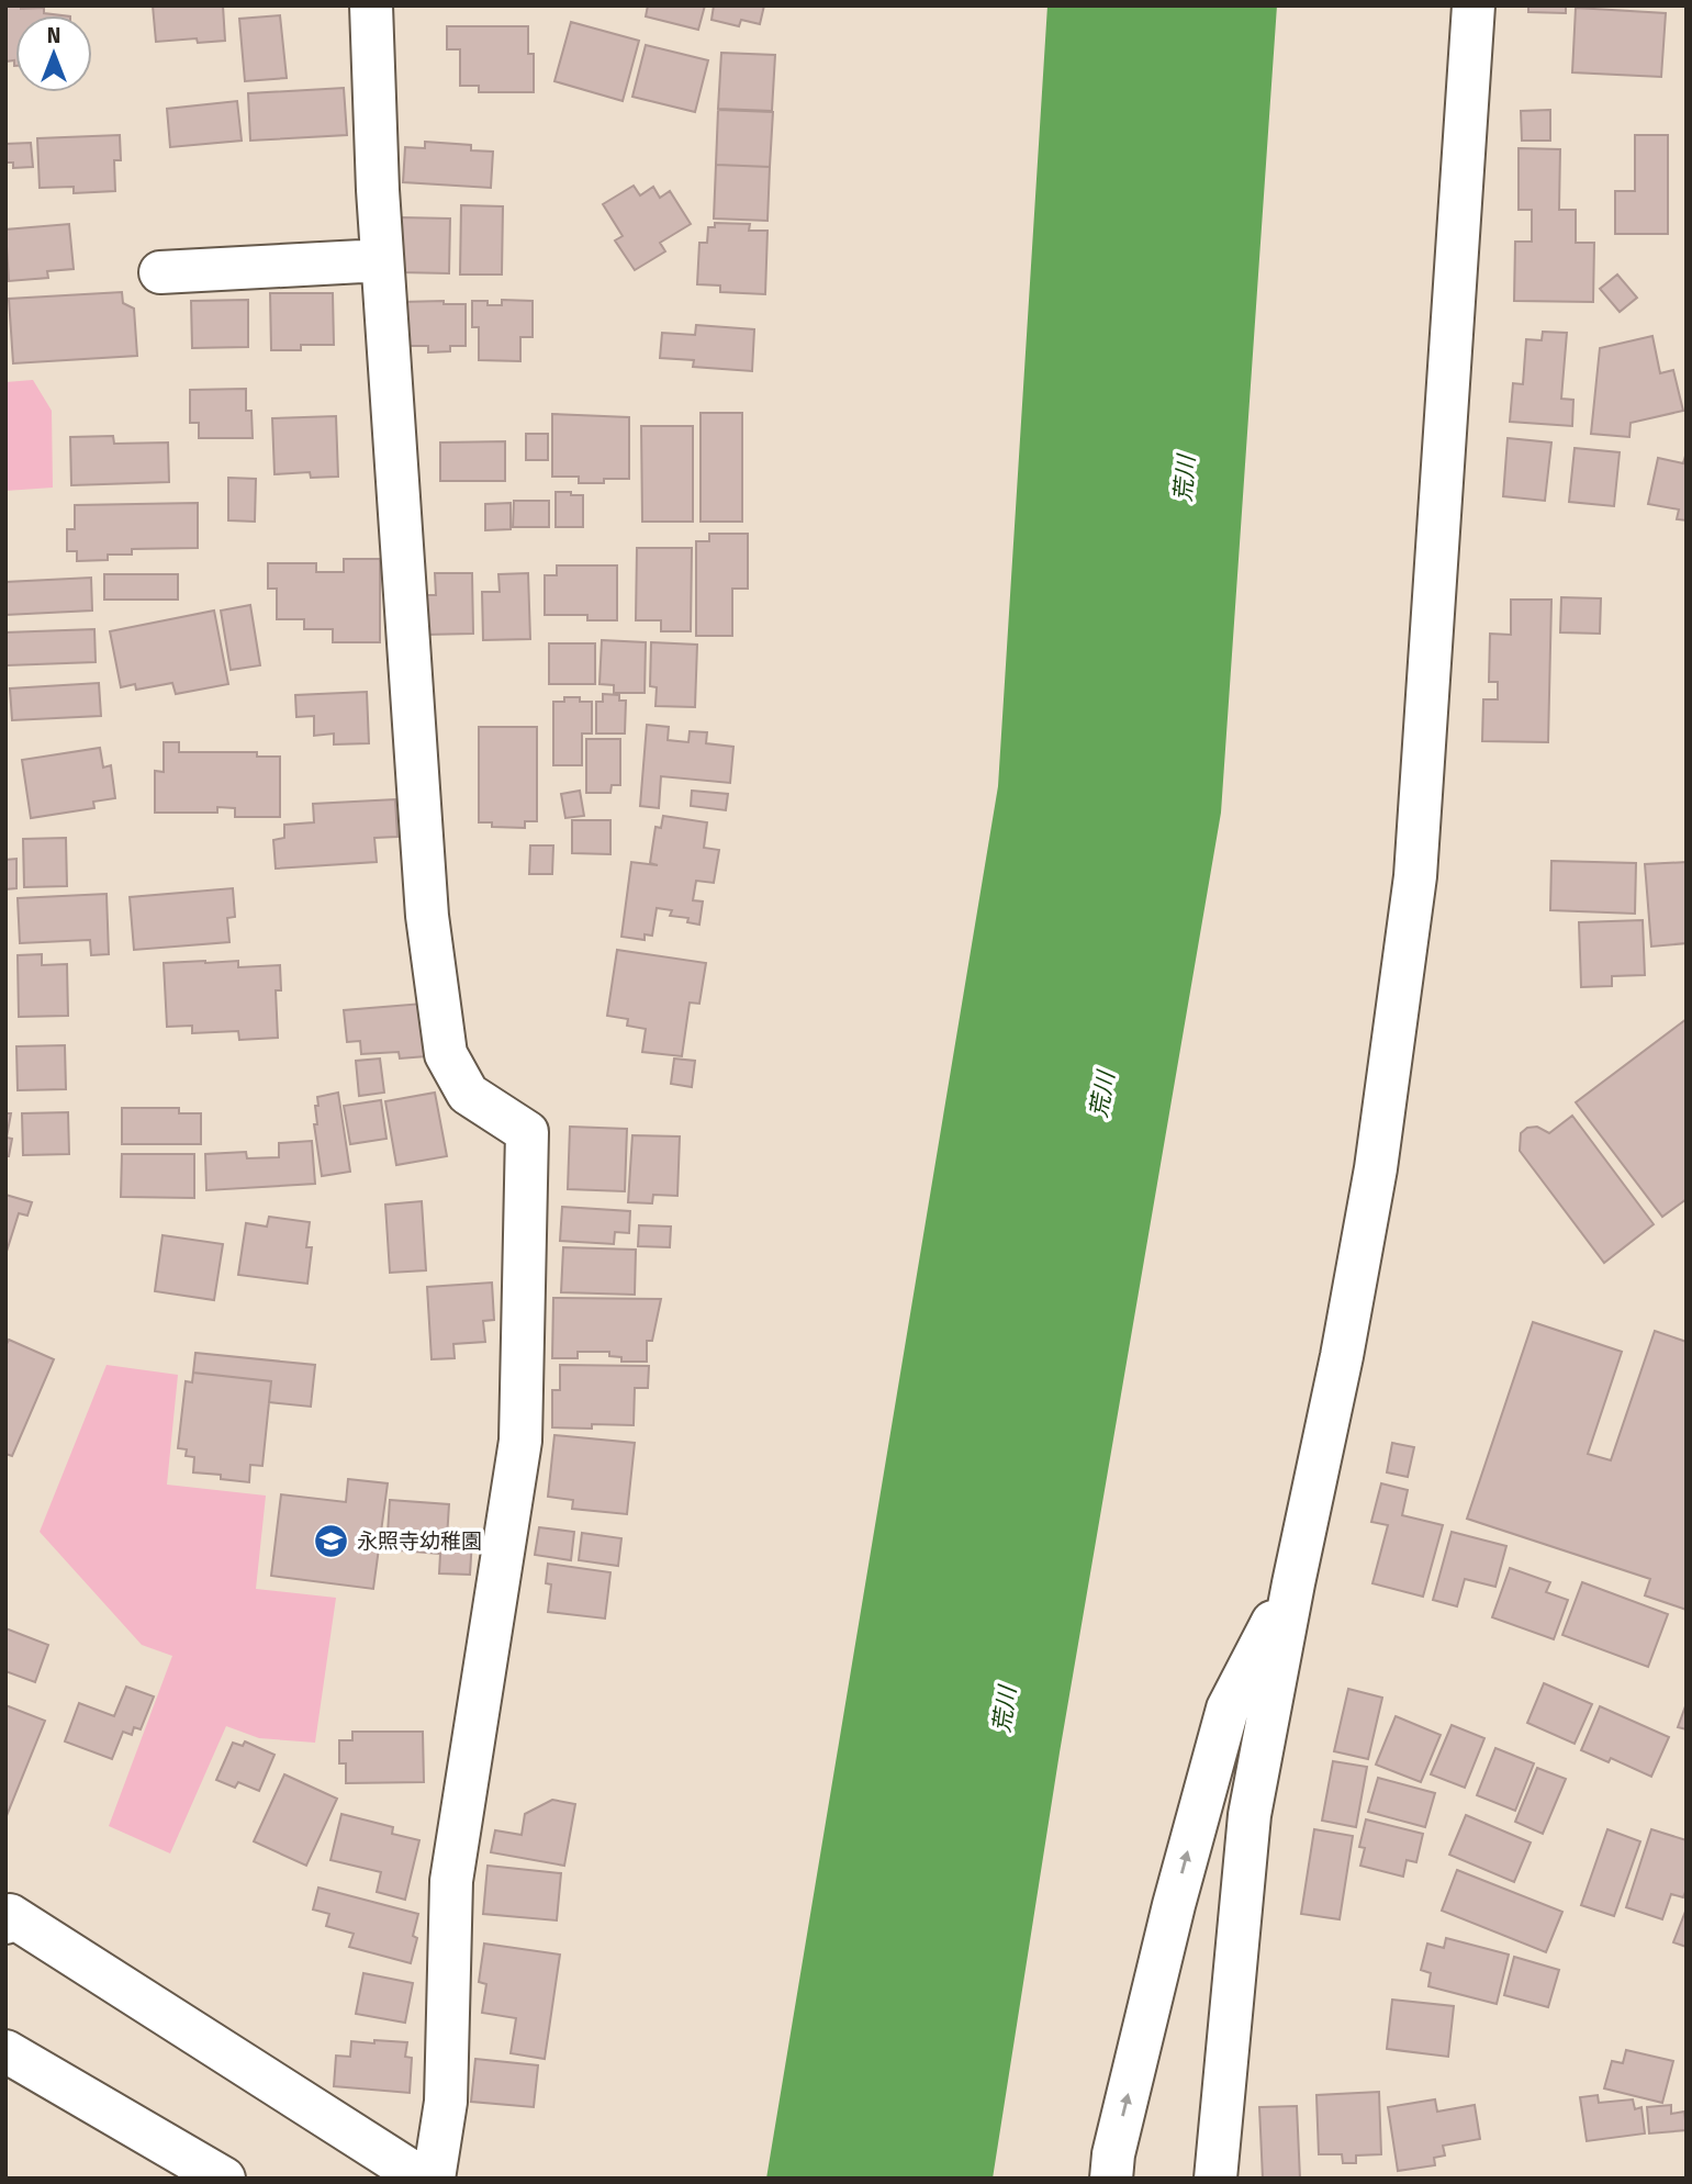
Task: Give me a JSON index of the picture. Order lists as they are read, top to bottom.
{
  "water": ["荒川"],
  "places": {
    "school or university": ["永照寺幼稚園"]
  },
  "north": "top"
}
